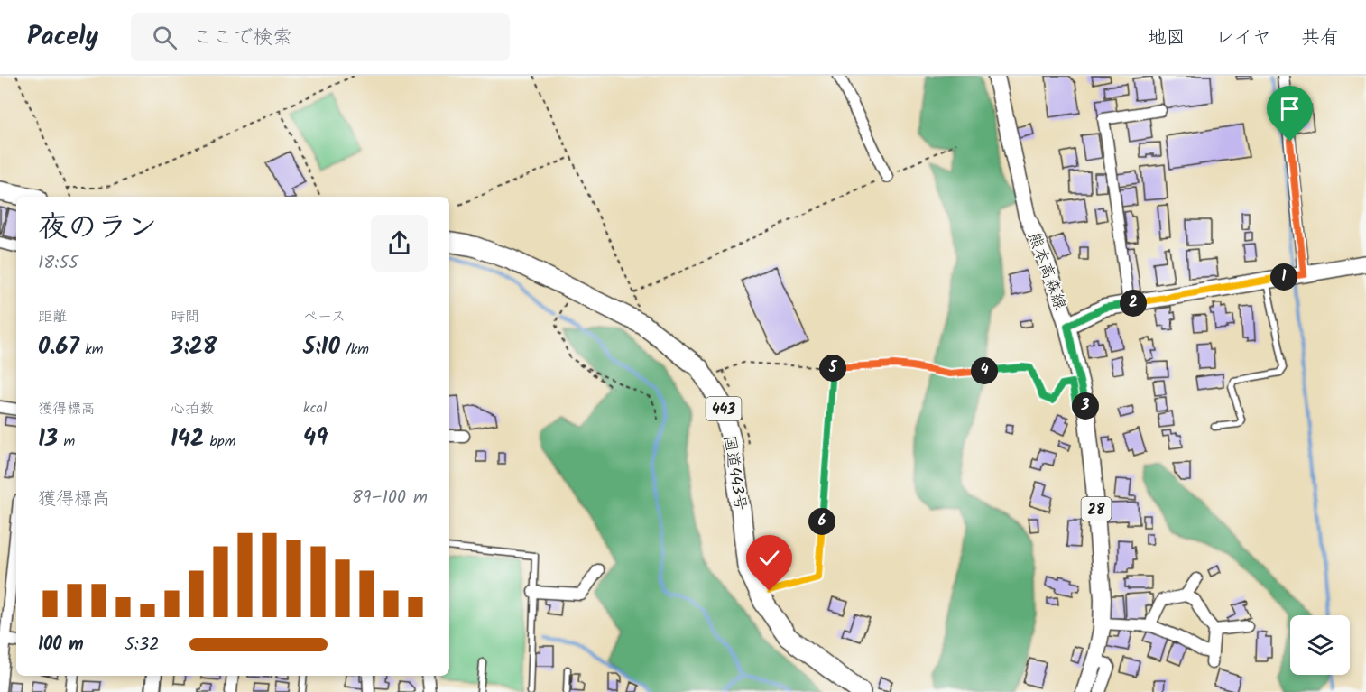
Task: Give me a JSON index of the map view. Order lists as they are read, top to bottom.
{
  "streets": {
    "highway": ["443", "国道443号"],
    "main road": ["熊本高森線", "28"]
  },
  "page": {
    "header": "Pacely",
    "search": "ここで検索",
    "nav": ["地図", "レイヤ", "共有"],
    "heading": ["夜のラン", "18:55"],
    "pins": [
      "1",
      "2",
      "5",
      "4",
      "3",
      "6"
    ],
    "stats": [
      ["距離", "0.67 km"],
      ["時間", "3:28"],
      ["ペース", "5:10 /km"],
      ["獲得標高", "13 m"],
      ["心拍数", "142 bpm"],
      ["kcal", "49"]
    ],
    "chart": ["獲得標高", "89–100 m"],
    "list": [
      {
        "name": "100 m",
        "note": "5:32"
      }
    ]
  }
}
